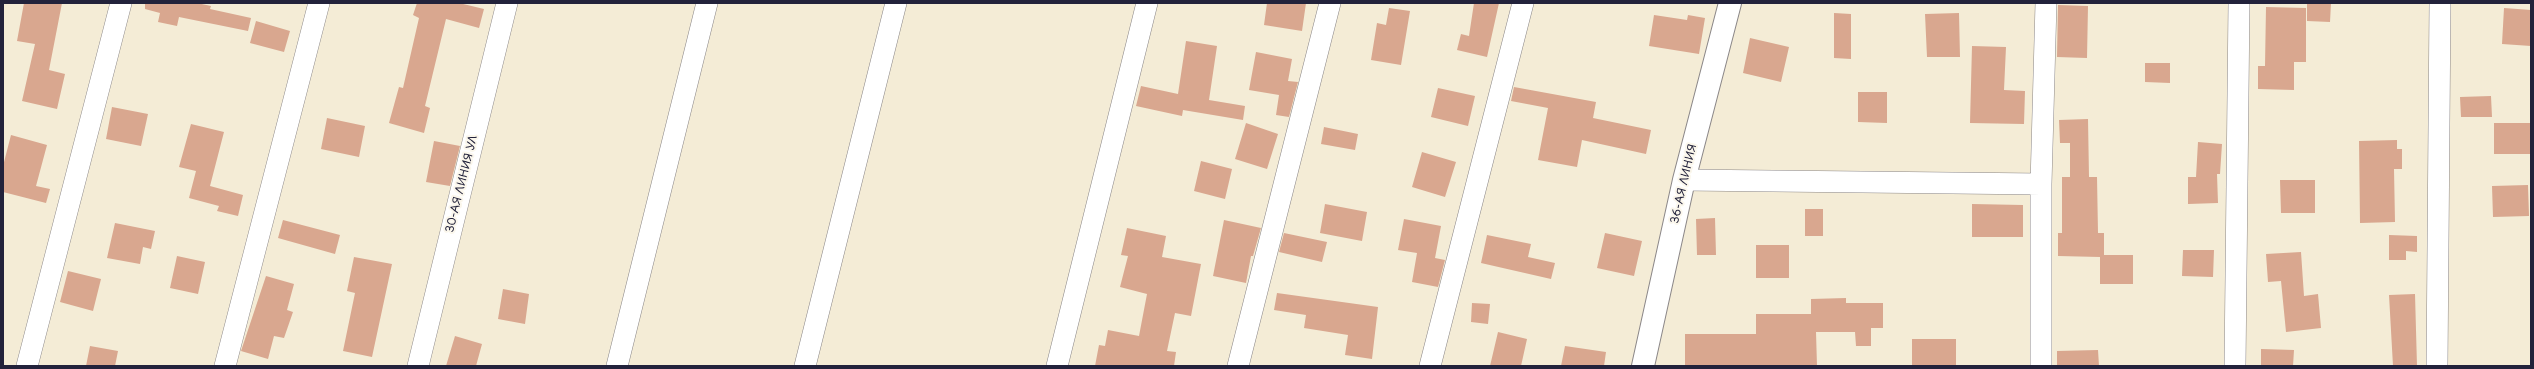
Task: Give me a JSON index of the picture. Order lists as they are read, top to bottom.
{
  "streets": {
    "street": ["30-АЯ ЛИНИЯ УЛ", "36-АЯ ЛИНИЯ"]
  }
}
